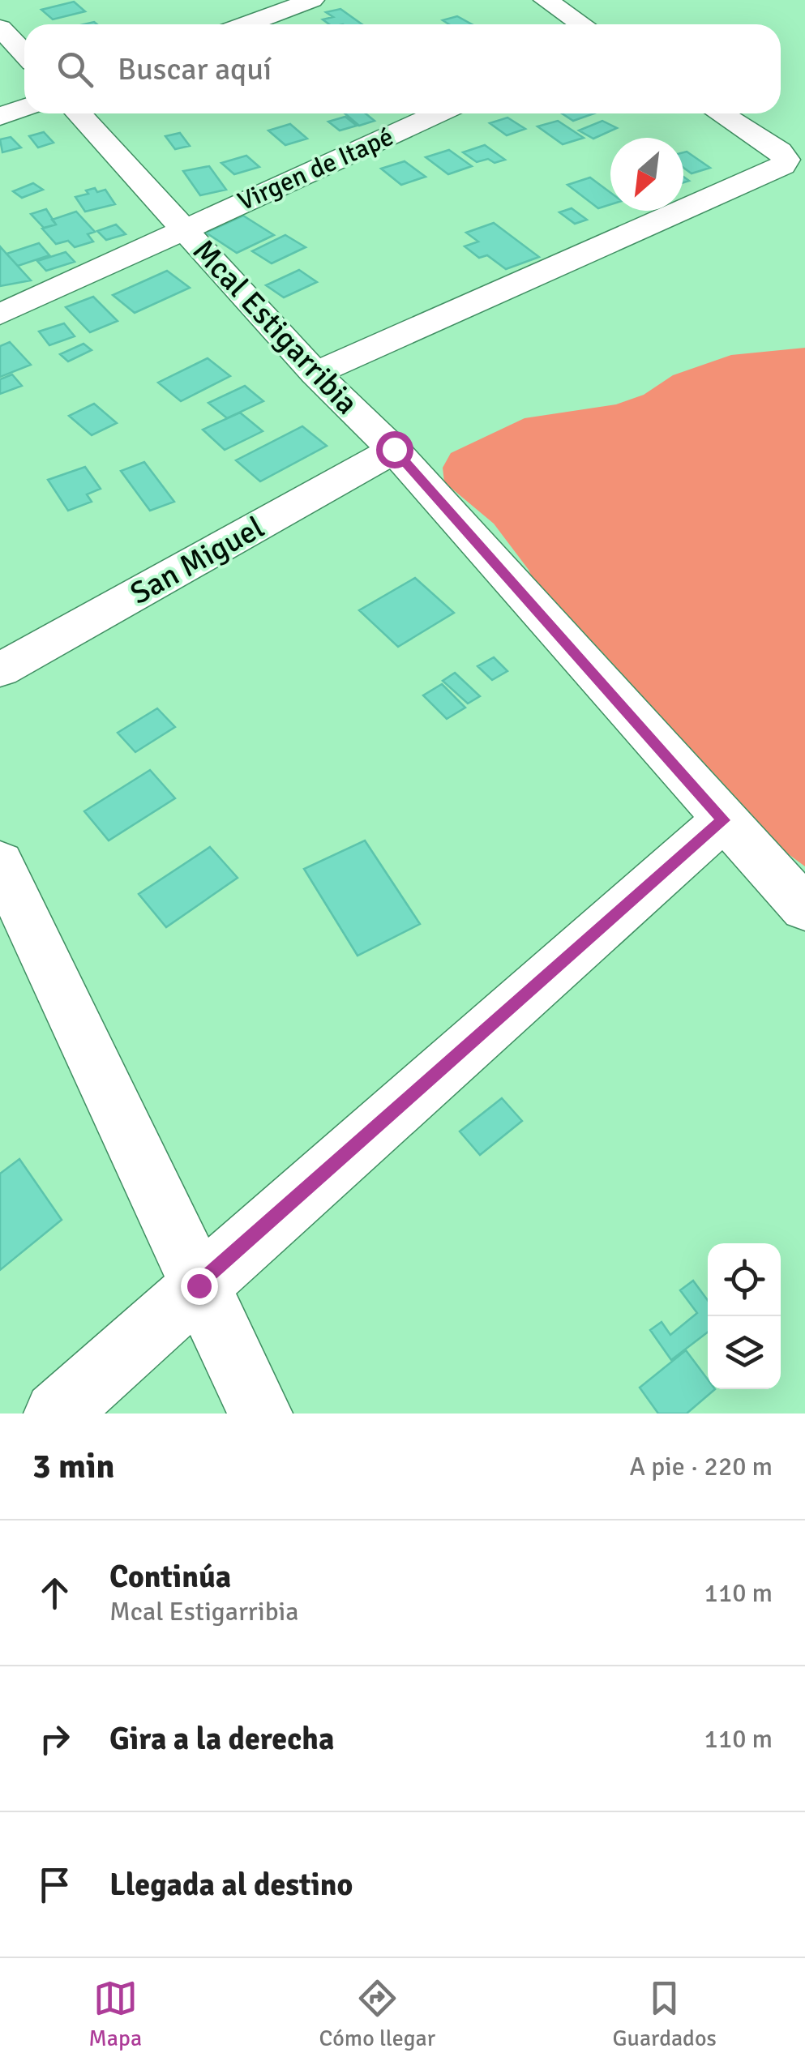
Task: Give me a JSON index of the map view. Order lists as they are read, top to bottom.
{
  "streets": {
    "street": ["Virgen de Itapé", "Mcal Estigarribia", "San Miguel"]
  },
  "crossings": [
    ["Virgen de Itapé", "Mcal Estigarribia"],
    ["Mcal Estigarribia", "San Miguel"]
  ],
  "north": "bottom left",
  "page": {
    "search": "Buscar aquí",
    "heading": ["3 min", "A pie · 220 m"],
    "list": [
      ["Continúa", "Mcal Estigarribia", "110 m"],
      ["Gira a la derecha", "110 m"],
      "Llegada al destino"
    ],
    "nav": ["Mapa", "Cómo llegar", "Guardados"]
  }
}
